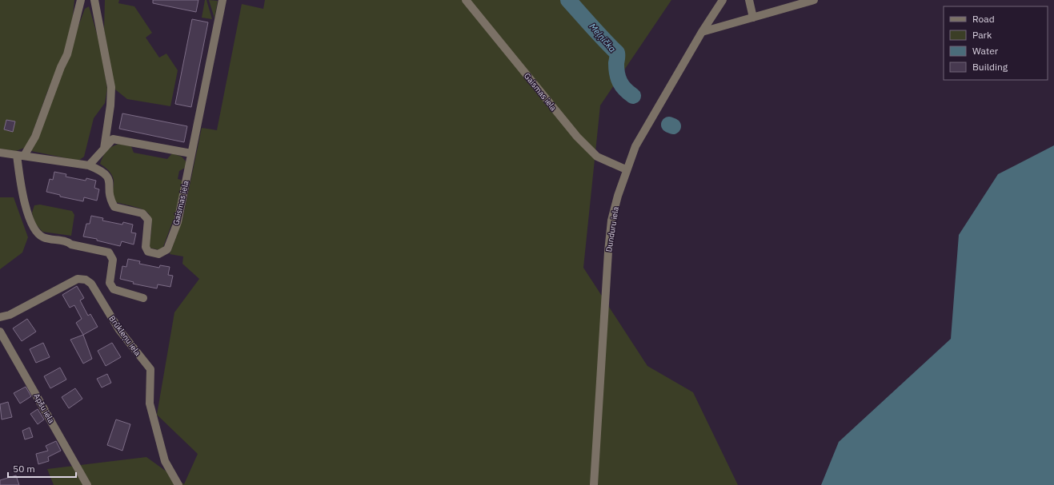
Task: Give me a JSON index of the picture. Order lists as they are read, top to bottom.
{
  "streets": {
    "street": [
      "Gaismas iela",
      "Dunduru iela",
      "Brūkleņu iela",
      "Apšu iela"
    ]
  },
  "crossings": [
    ["Gaismas iela", "Dunduru iela"]
  ],
  "water": ["Meļņička"],
  "legend": [
    "Road",
    "Park",
    "Water",
    "Building"
  ],
  "scale_bar": "50 m"
}
